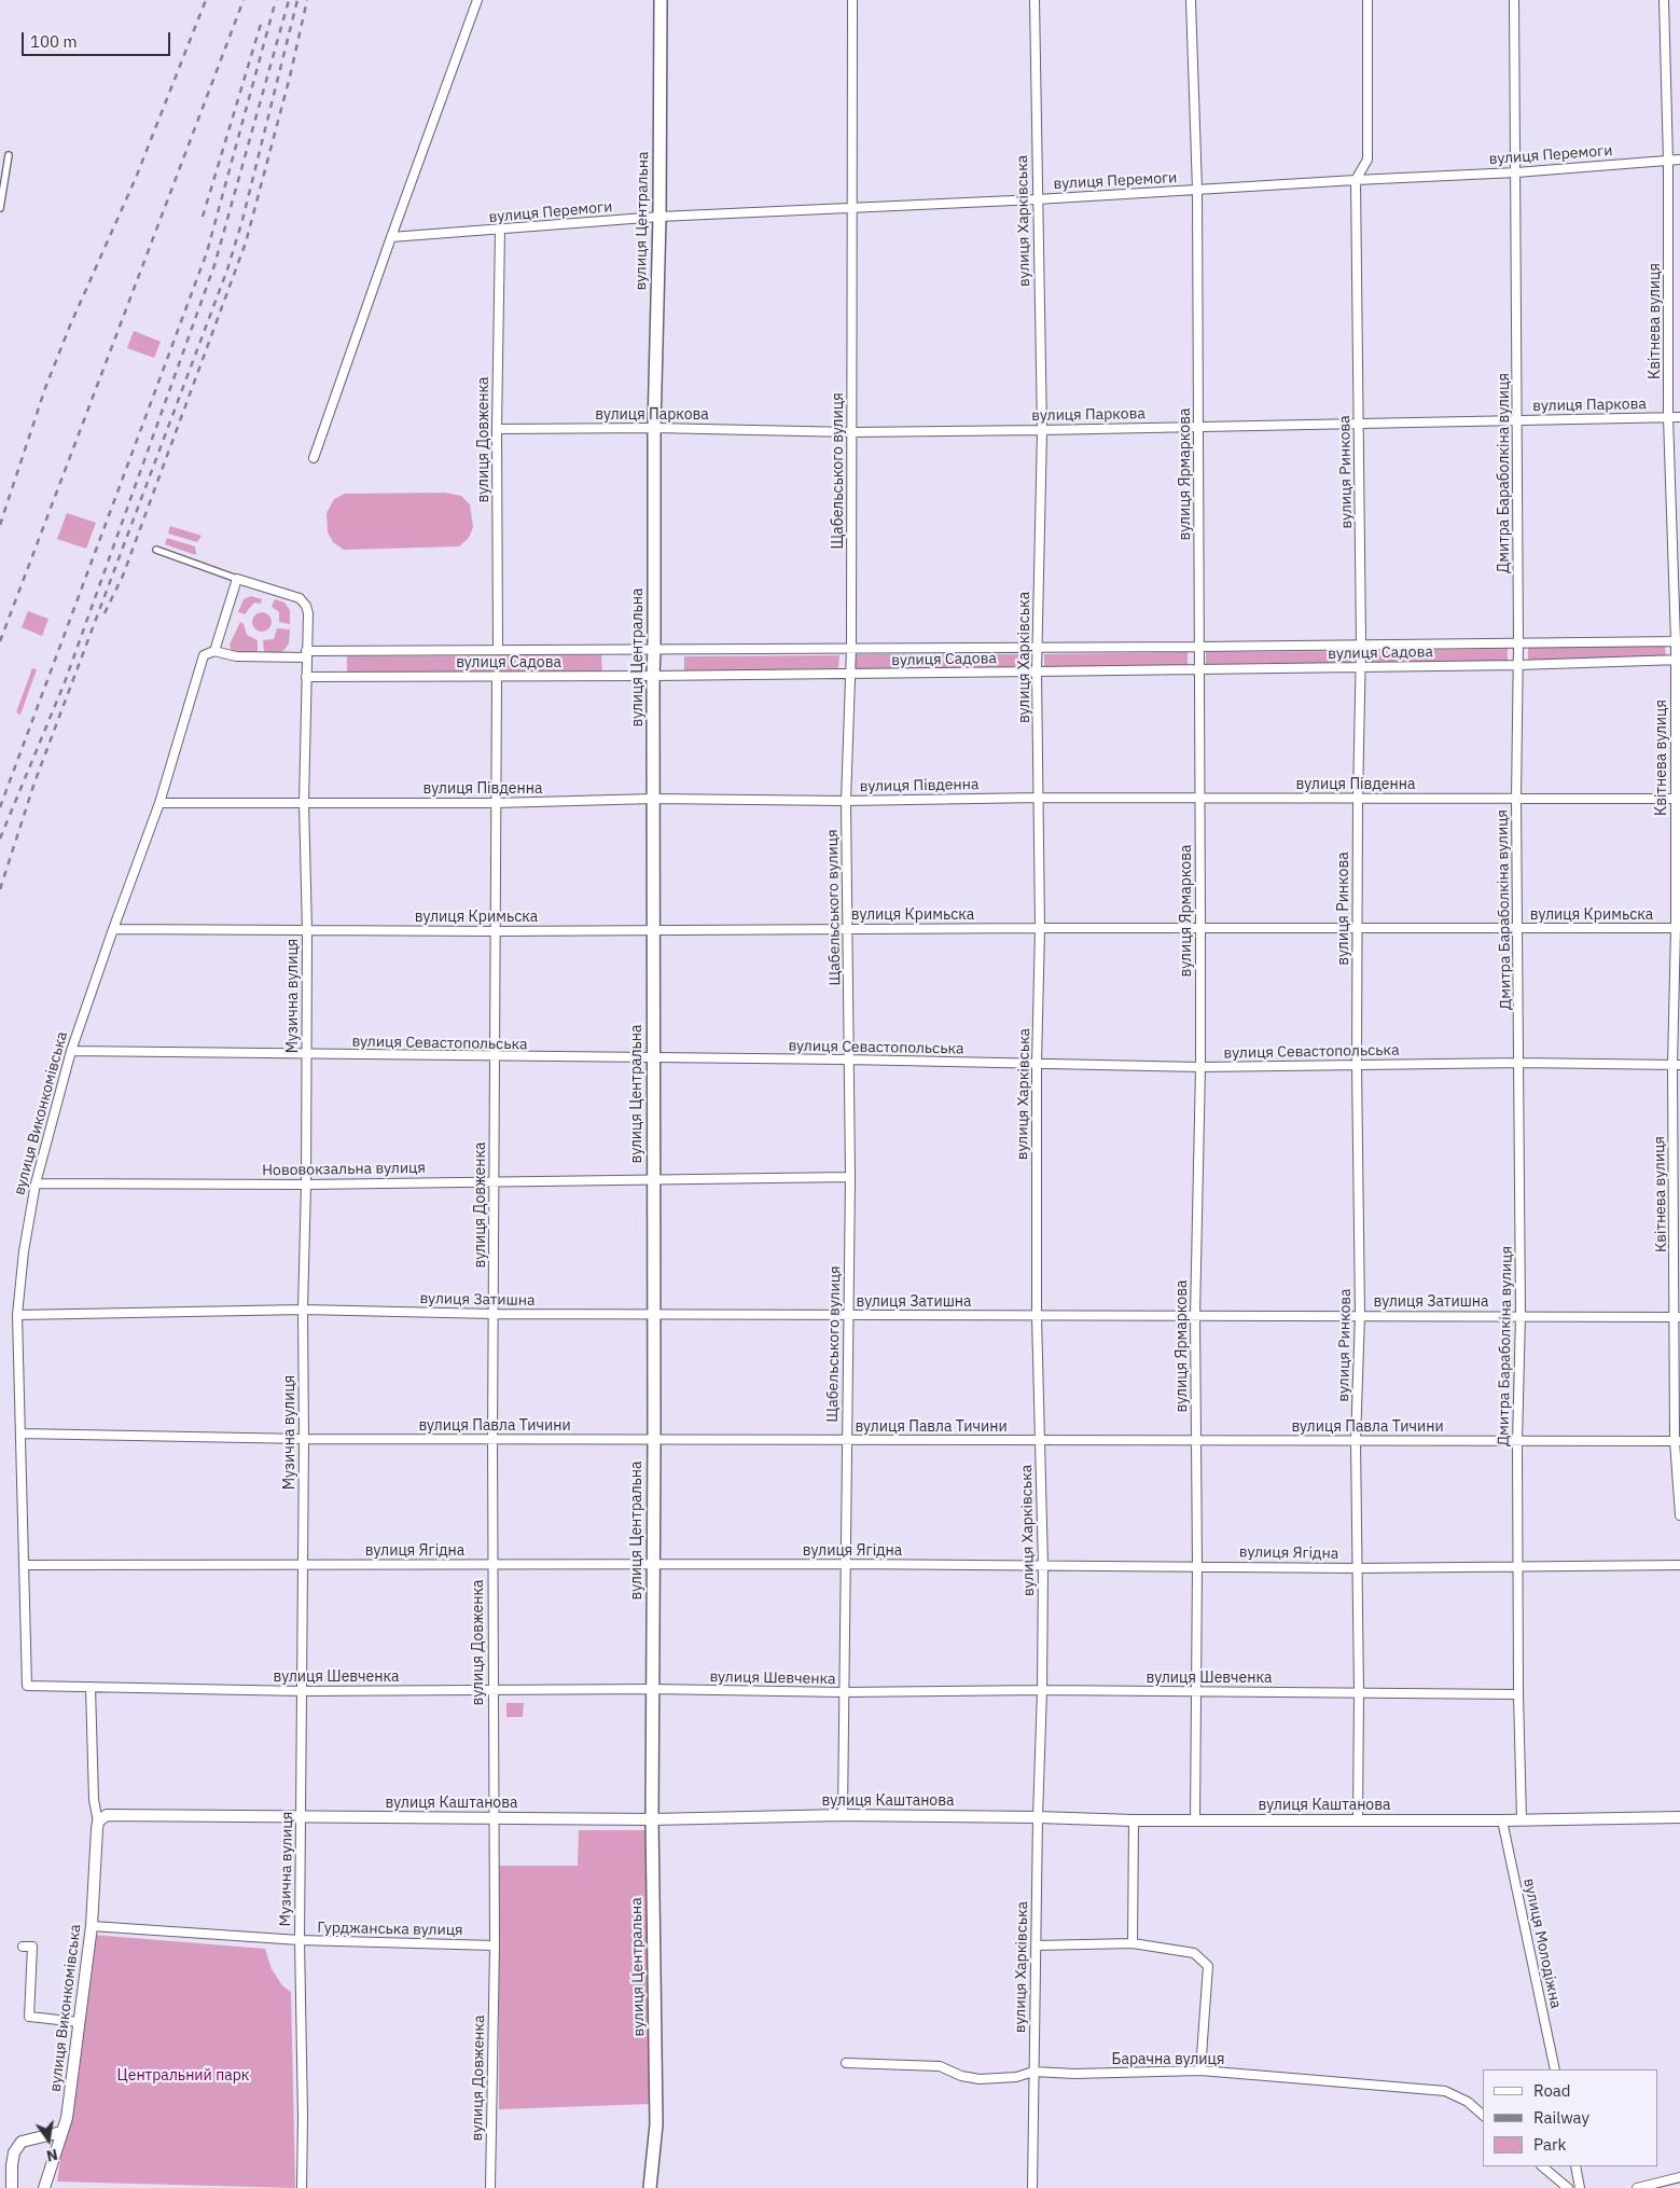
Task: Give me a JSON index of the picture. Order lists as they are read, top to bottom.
{
  "streets": {
    "main road": ["вулиця Центральна"],
    "street": [
      "вулиця Перемоги",
      "вулиця Харківська",
      "Квітнева вулиця",
      "вулиця Паркова",
      "вулиця Довженка",
      "Щабельського вулиця",
      "вулиця Ринкова",
      "Дмитра Бараболкіна вулиця",
      "вулиця Ярмаркова",
      "вулиця Садова",
      "вулиця Південна",
      "вулиця Кримьска",
      "Музична вулиця",
      "вулиця Севастопольська",
      "вулиця Виконкомівська",
      "Нововокзальна вулиця",
      "вулиця Затишна",
      "вулиця Павла Тичини",
      "вулиця Ягідна",
      "вулиця Шевченка",
      "вулиця Каштанова",
      "Гурджанська вулиця",
      "вулиця Молодіжна",
      "Барачна вулиця"
    ]
  },
  "crossings": [
    ["вулиця Перемоги", "вулиця Центральна"],
    ["вулиця Перемоги", "вулиця Харківська"],
    ["вулиця Перемоги", "Квітнева вулиця"],
    ["вулиця Перемоги", "вулиця Довженка"],
    ["вулиця Перемоги", "Щабельського вулиця"],
    ["вулиця Перемоги", "вулиця Ринкова"],
    ["вулиця Перемоги", "Дмитра Бараболкіна вулиця"],
    ["вулиця Перемоги", "вулиця Ярмаркова"],
    ["вулиця Центральна", "вулиця Паркова"],
    ["вулиця Центральна", "вулиця Садова"],
    ["вулиця Центральна", "вулиця Південна"],
    ["вулиця Центральна", "вулиця Кримьска"],
    ["вулиця Центральна", "вулиця Севастопольська"],
    ["вулиця Центральна", "Нововокзальна вулиця"],
    ["вулиця Центральна", "вулиця Затишна"],
    ["вулиця Центральна", "вулиця Павла Тичини"],
    ["вулиця Центральна", "вулиця Ягідна"],
    ["вулиця Центральна", "вулиця Шевченка"],
    ["вулиця Центральна", "вулиця Каштанова"],
    ["вулиця Харківська", "вулиця Паркова"],
    ["вулиця Харківська", "вулиця Садова"],
    ["вулиця Харківська", "вулиця Південна"],
    ["вулиця Харківська", "вулиця Кримьска"],
    ["вулиця Харківська", "вулиця Севастопольська"],
    ["вулиця Харківська", "вулиця Затишна"],
    ["вулиця Харківська", "вулиця Павла Тичини"],
    ["вулиця Харківська", "вулиця Ягідна"],
    ["вулиця Харківська", "вулиця Шевченка"],
    ["вулиця Харківська", "вулиця Каштанова"],
    ["вулиця Харківська", "Барачна вулиця"],
    ["Квітнева вулиця", "вулиця Паркова"],
    ["Квітнева вулиця", "вулиця Садова"],
    ["Квітнева вулиця", "вулиця Південна"],
    ["Квітнева вулиця", "вулиця Кримьска"],
    ["Квітнева вулиця", "вулиця Севастопольська"],
    ["Квітнева вулиця", "вулиця Затишна"],
    ["Квітнева вулиця", "вулиця Павла Тичини"],
    ["вулиця Паркова", "вулиця Довженка"],
    ["вулиця Паркова", "Щабельського вулиця"],
    ["вулиця Паркова", "вулиця Ринкова"],
    ["вулиця Паркова", "Дмитра Бараболкіна вулиця"],
    ["вулиця Паркова", "вулиця Ярмаркова"],
    ["вулиця Довженка", "вулиця Садова"],
    ["вулиця Довженка", "вулиця Південна"],
    ["вулиця Довженка", "вулиця Кримьска"],
    ["вулиця Довженка", "вулиця Севастопольська"],
    ["вулиця Довженка", "Нововокзальна вулиця"],
    ["вулиця Довженка", "вулиця Затишна"],
    ["вулиця Довженка", "вулиця Павла Тичини"],
    ["вулиця Довженка", "вулиця Ягідна"],
    ["вулиця Довженка", "вулиця Шевченка"],
    ["вулиця Довженка", "вулиця Каштанова"],
    ["вулиця Довженка", "Гурджанська вулиця"],
    ["Щабельського вулиця", "вулиця Садова"],
    ["Щабельського вулиця", "вулиця Південна"],
    ["Щабельського вулиця", "вулиця Кримьска"],
    ["Щабельського вулиця", "вулиця Севастопольська"],
    ["Щабельського вулиця", "Нововокзальна вулиця"],
    ["Щабельського вулиця", "вулиця Затишна"],
    ["Щабельського вулиця", "вулиця Павла Тичини"],
    ["Щабельського вулиця", "вулиця Ягідна"],
    ["Щабельського вулиця", "вулиця Шевченка"],
    ["Щабельського вулиця", "вулиця Каштанова"],
    ["вулиця Ринкова", "вулиця Садова"],
    ["вулиця Ринкова", "вулиця Південна"],
    ["вулиця Ринкова", "вулиця Кримьска"],
    ["вулиця Ринкова", "вулиця Севастопольська"],
    ["вулиця Ринкова", "вулиця Затишна"],
    ["вулиця Ринкова", "вулиця Павла Тичини"],
    ["вулиця Ринкова", "вулиця Ягідна"],
    ["вулиця Ринкова", "вулиця Шевченка"],
    ["вулиця Ринкова", "вулиця Каштанова"],
    ["Дмитра Бараболкіна вулиця", "вулиця Садова"],
    ["Дмитра Бараболкіна вулиця", "вулиця Південна"],
    ["Дмитра Бараболкіна вулиця", "вулиця Кримьска"],
    ["Дмитра Бараболкіна вулиця", "вулиця Севастопольська"],
    ["Дмитра Бараболкіна вулиця", "вулиця Затишна"],
    ["Дмитра Бараболкіна вулиця", "вулиця Павла Тичини"],
    ["Дмитра Бараболкіна вулиця", "вулиця Ягідна"],
    ["Дмитра Бараболкіна вулиця", "вулиця Шевченка"],
    ["Дмитра Бараболкіна вулиця", "вулиця Каштанова"],
    ["вулиця Ярмаркова", "вулиця Садова"],
    ["вулиця Ярмаркова", "вулиця Південна"],
    ["вулиця Ярмаркова", "вулиця Кримьска"],
    ["вулиця Ярмаркова", "вулиця Севастопольська"],
    ["вулиця Ярмаркова", "вулиця Затишна"],
    ["вулиця Ярмаркова", "вулиця Павла Тичини"],
    ["вулиця Ярмаркова", "вулиця Ягідна"],
    ["вулиця Ярмаркова", "вулиця Шевченка"],
    ["вулиця Ярмаркова", "вулиця Каштанова"],
    ["вулиця Садова", "Музична вулиця"],
    ["вулиця Садова", "вулиця Виконкомівська"],
    ["вулиця Південна", "Музична вулиця"],
    ["вулиця Південна", "вулиця Виконкомівська"],
    ["вулиця Кримьска", "Музична вулиця"],
    ["вулиця Кримьска", "вулиця Виконкомівська"],
    ["Музична вулиця", "вулиця Севастопольська"],
    ["Музична вулиця", "вулиця Виконкомівська"],
    ["Музична вулиця", "Нововокзальна вулиця"],
    ["Музична вулиця", "вулиця Затишна"],
    ["Музична вулиця", "вулиця Павла Тичини"],
    ["Музична вулиця", "вулиця Ягідна"],
    ["Музична вулиця", "вулиця Шевченка"],
    ["Музична вулиця", "вулиця Каштанова"],
    ["Музична вулиця", "Гурджанська вулиця"],
    ["вулиця Севастопольська", "вулиця Виконкомівська"],
    ["вулиця Виконкомівська", "Нововокзальна вулиця"],
    ["вулиця Виконкомівська", "вулиця Затишна"],
    ["вулиця Виконкомівська", "вулиця Павла Тичини"],
    ["вулиця Виконкомівська", "вулиця Ягідна"],
    ["вулиця Виконкомівська", "вулиця Шевченка"],
    ["вулиця Виконкомівська", "вулиця Каштанова"],
    ["вулиця Виконкомівська", "Гурджанська вулиця"],
    ["вулиця Каштанова", "вулиця Молодіжна"]
  ],
  "parks": ["Центральний парк"],
  "legend": ["Road", "Railway", "Park"],
  "scale_bar": "100 m",
  "north": "bottom"
}
